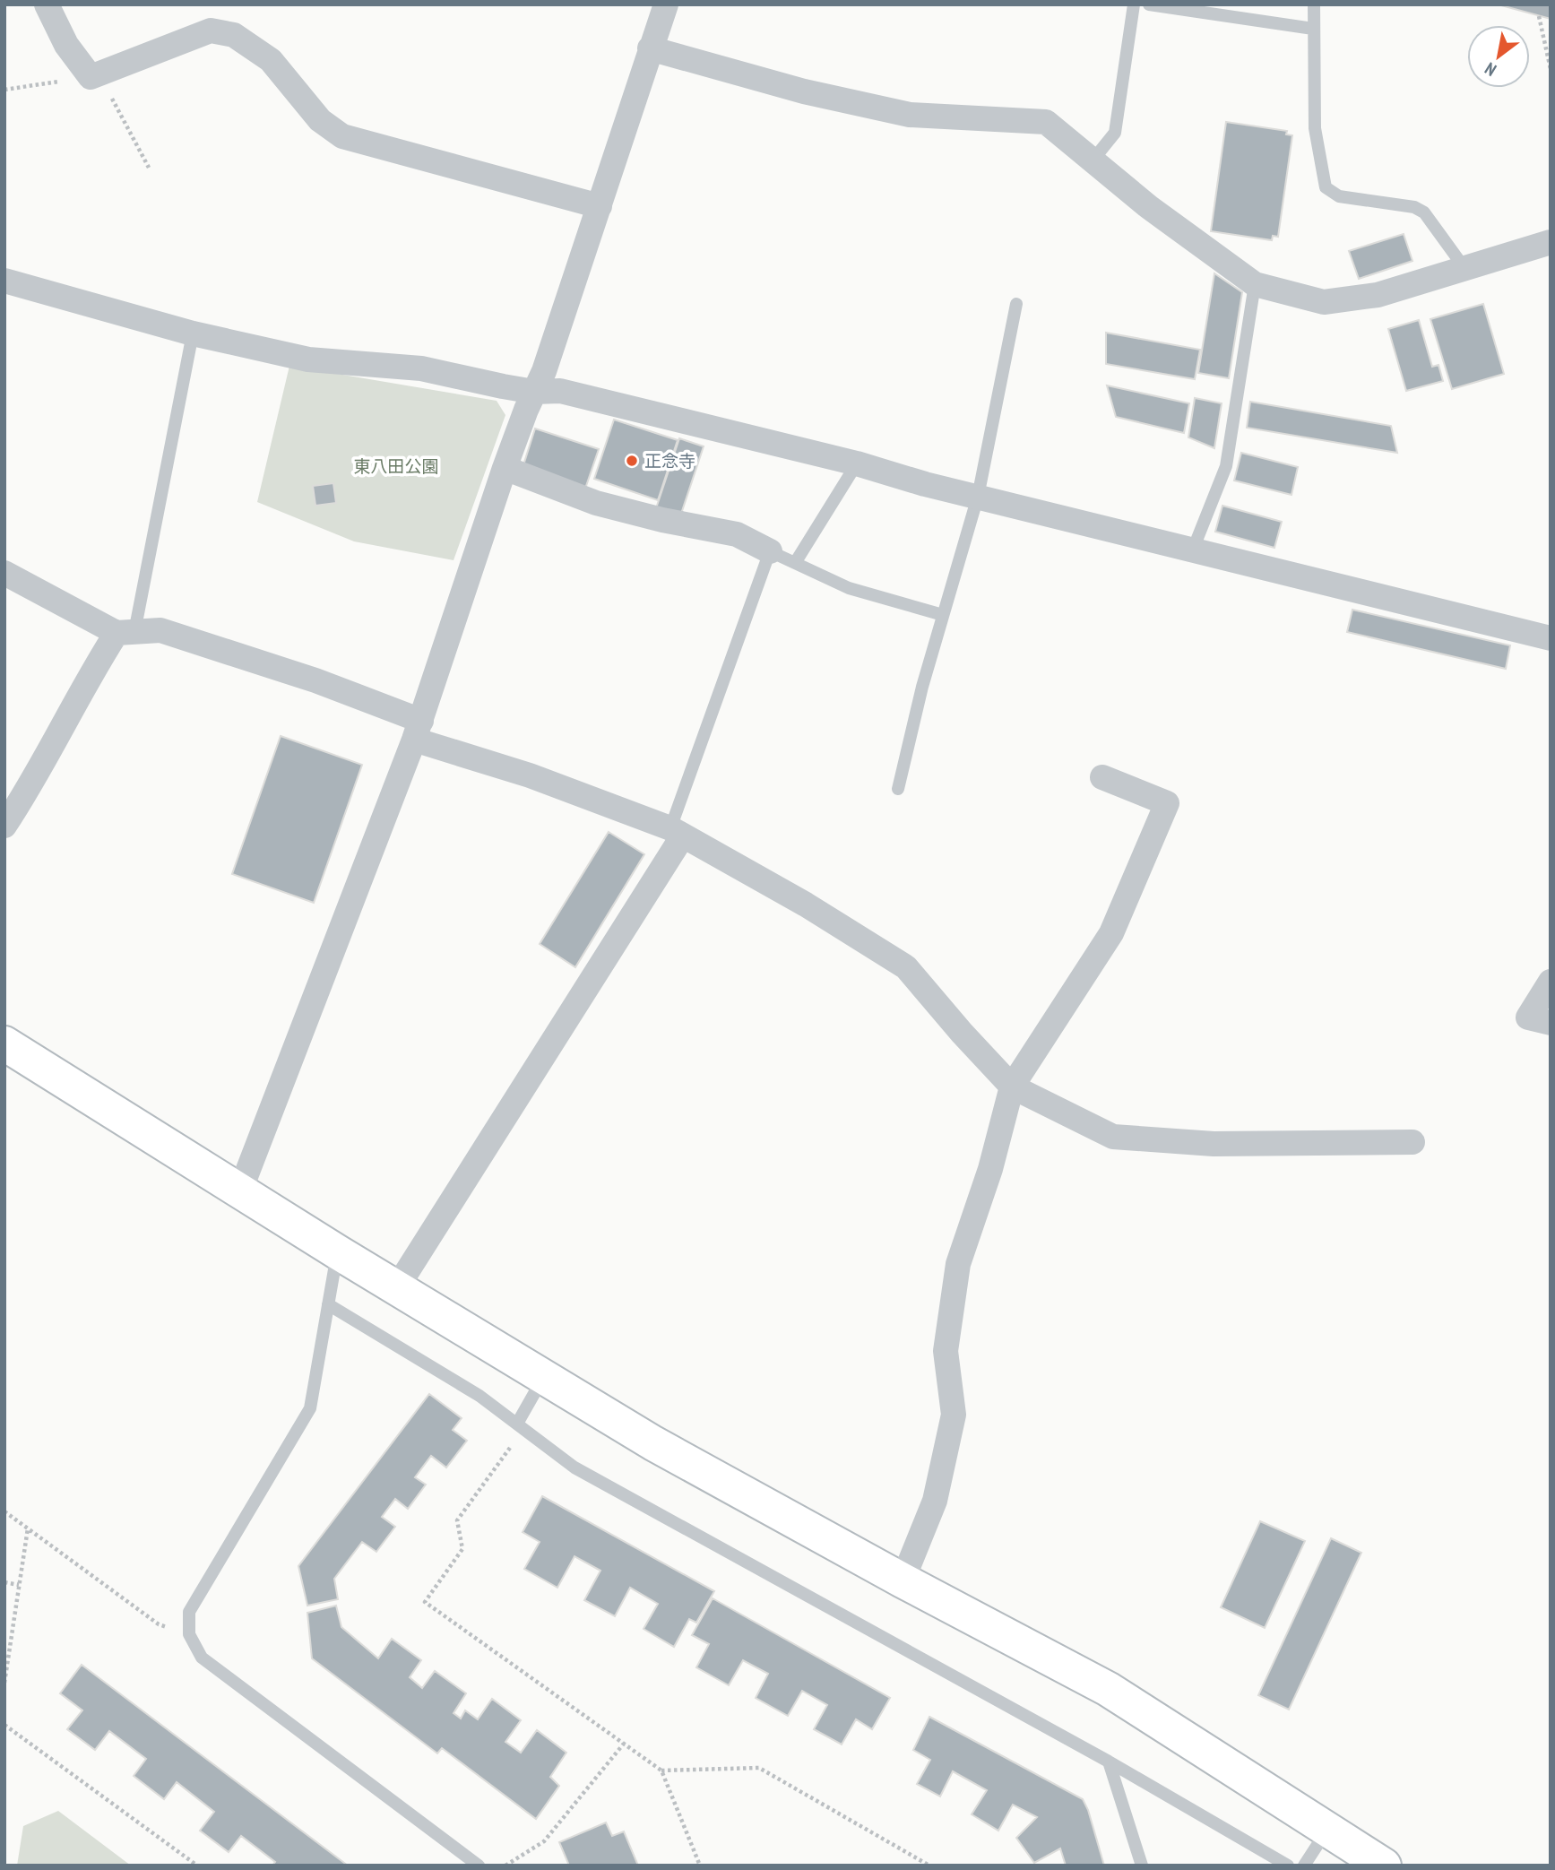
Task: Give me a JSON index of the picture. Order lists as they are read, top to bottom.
{
  "parks": ["東八田公園"],
  "places": ["正念寺"],
  "north": "bottom left"
}
